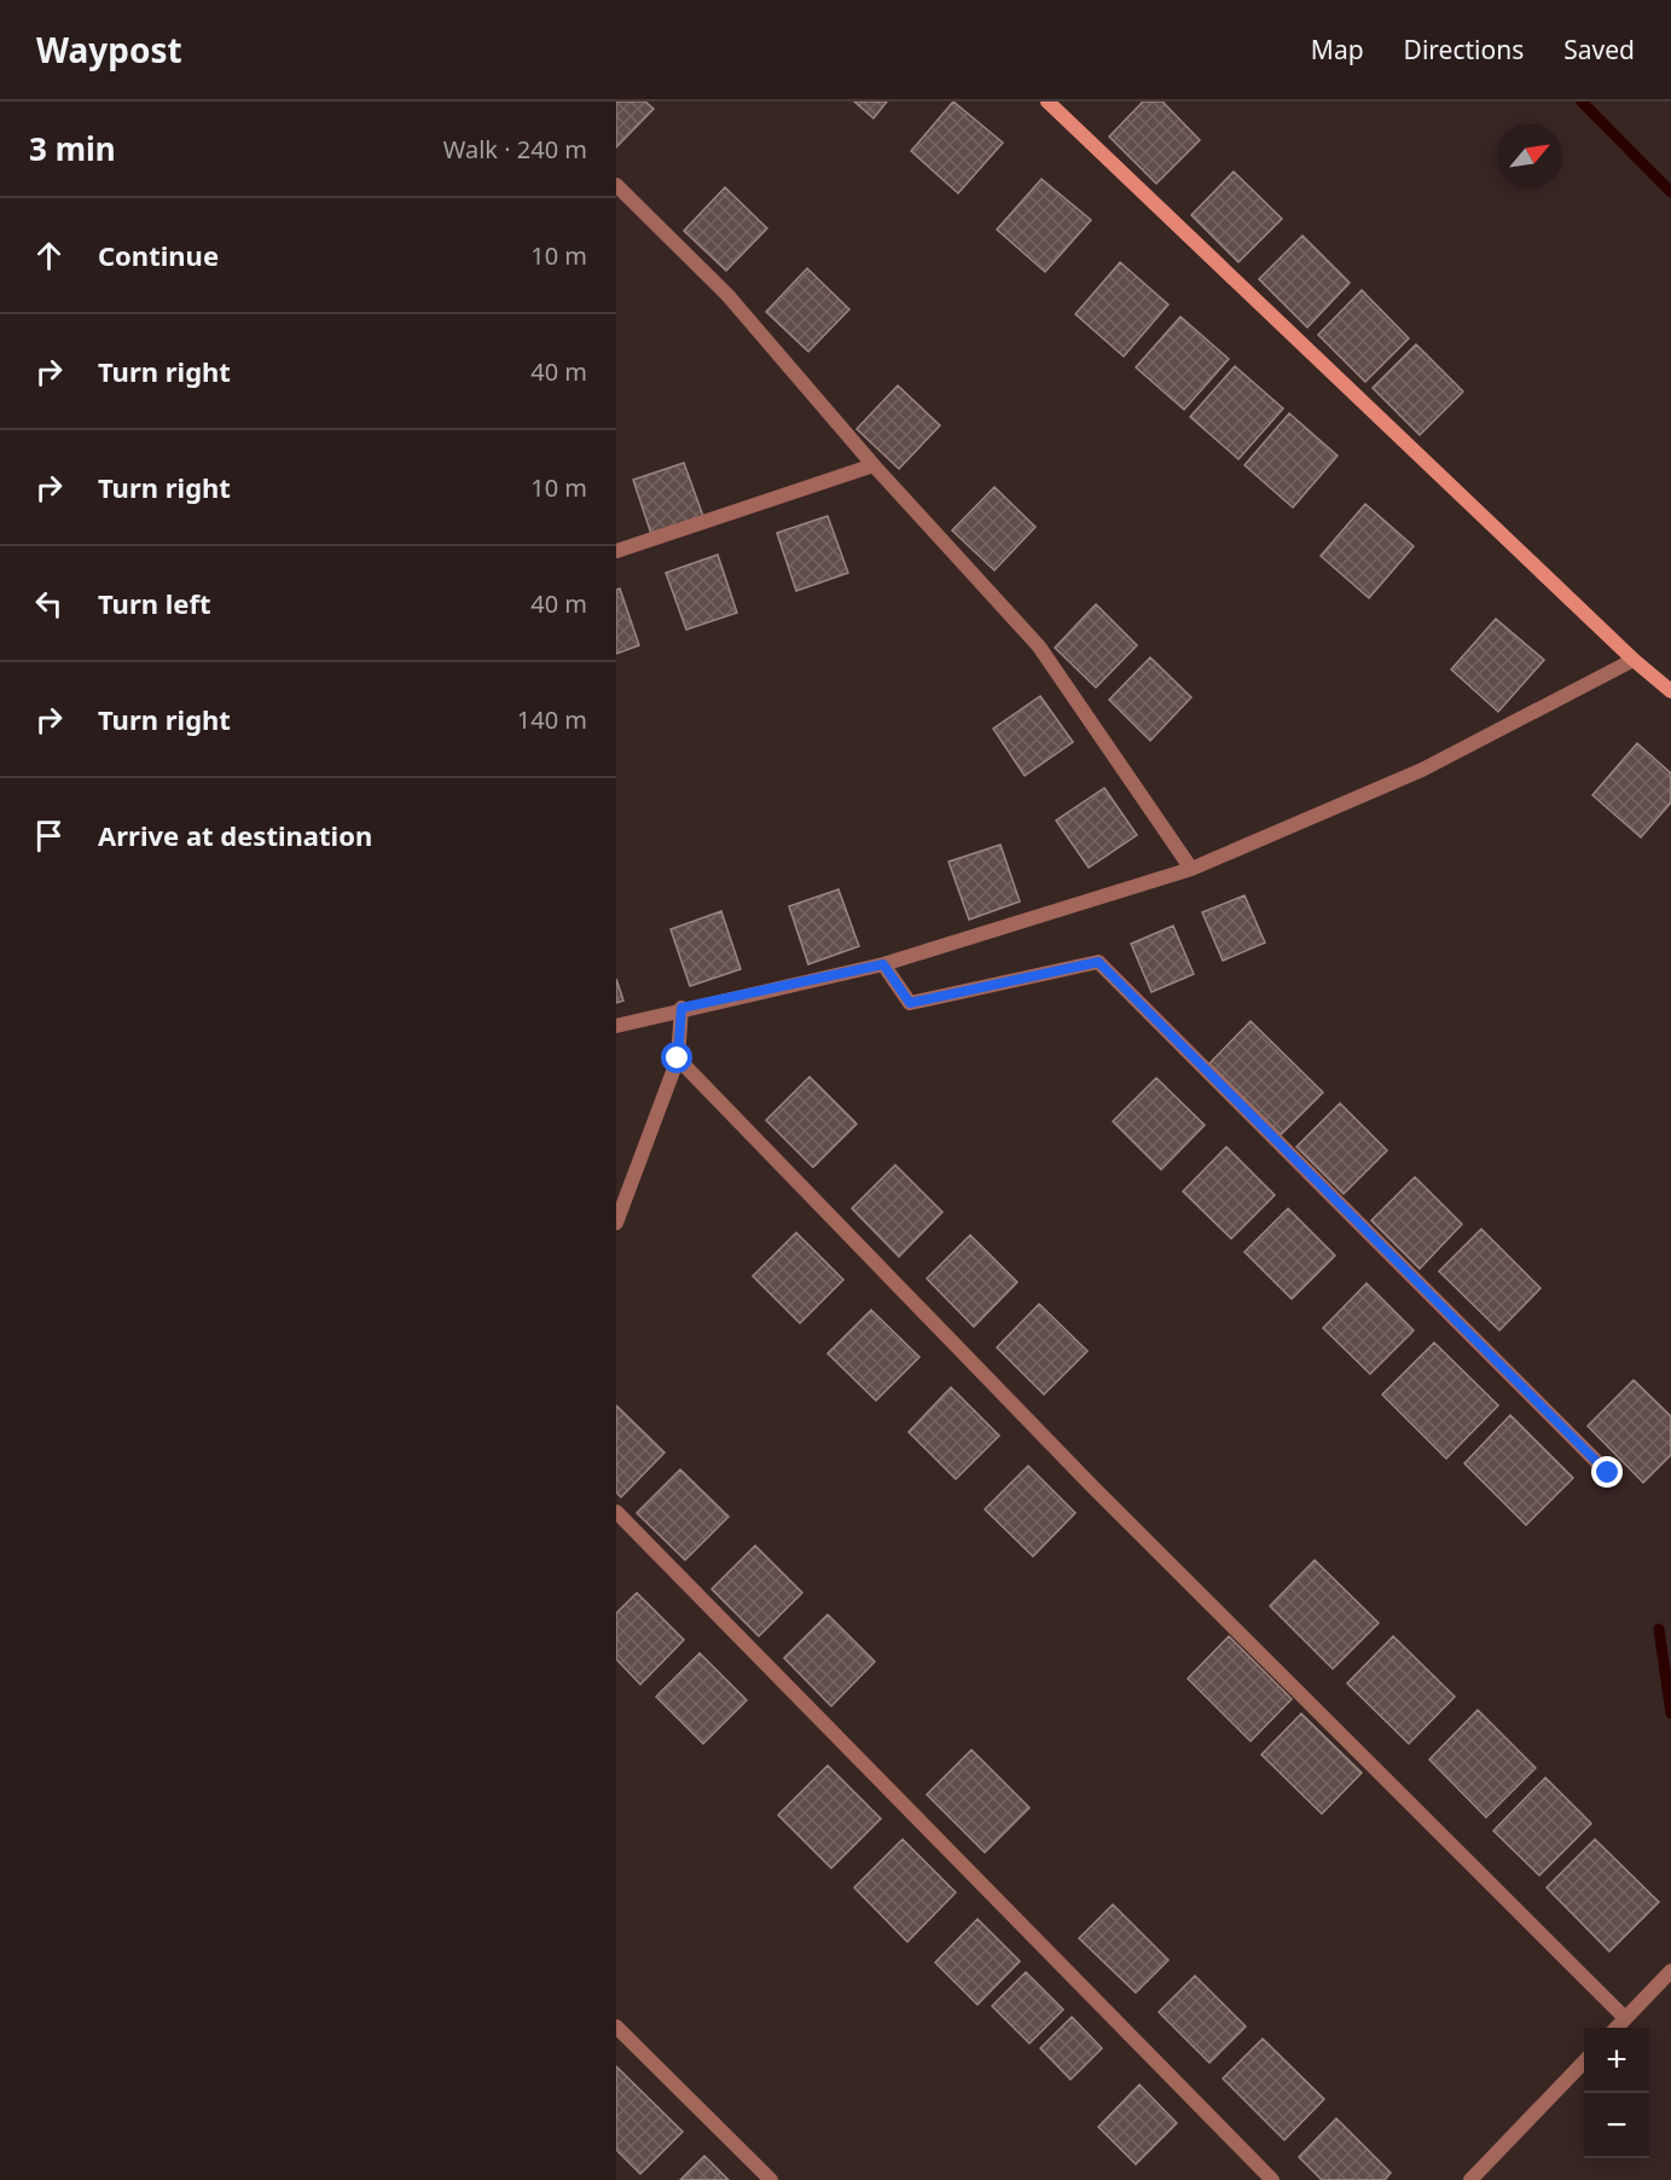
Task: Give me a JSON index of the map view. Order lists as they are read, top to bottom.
{
  "north": "top right",
  "page": {
    "header": "Waypost",
    "nav": ["Map", "Directions", "Saved"],
    "heading": ["3 min", "Walk · 240 m"],
    "list": [
      ["Continue", "10 m"],
      ["Turn right", "40 m"],
      ["Turn right", "10 m"],
      ["Turn left", "40 m"],
      ["Turn right", "140 m"],
      "Arrive at destination"
    ],
    "map_buttons": ["+", "−"]
  }
}
